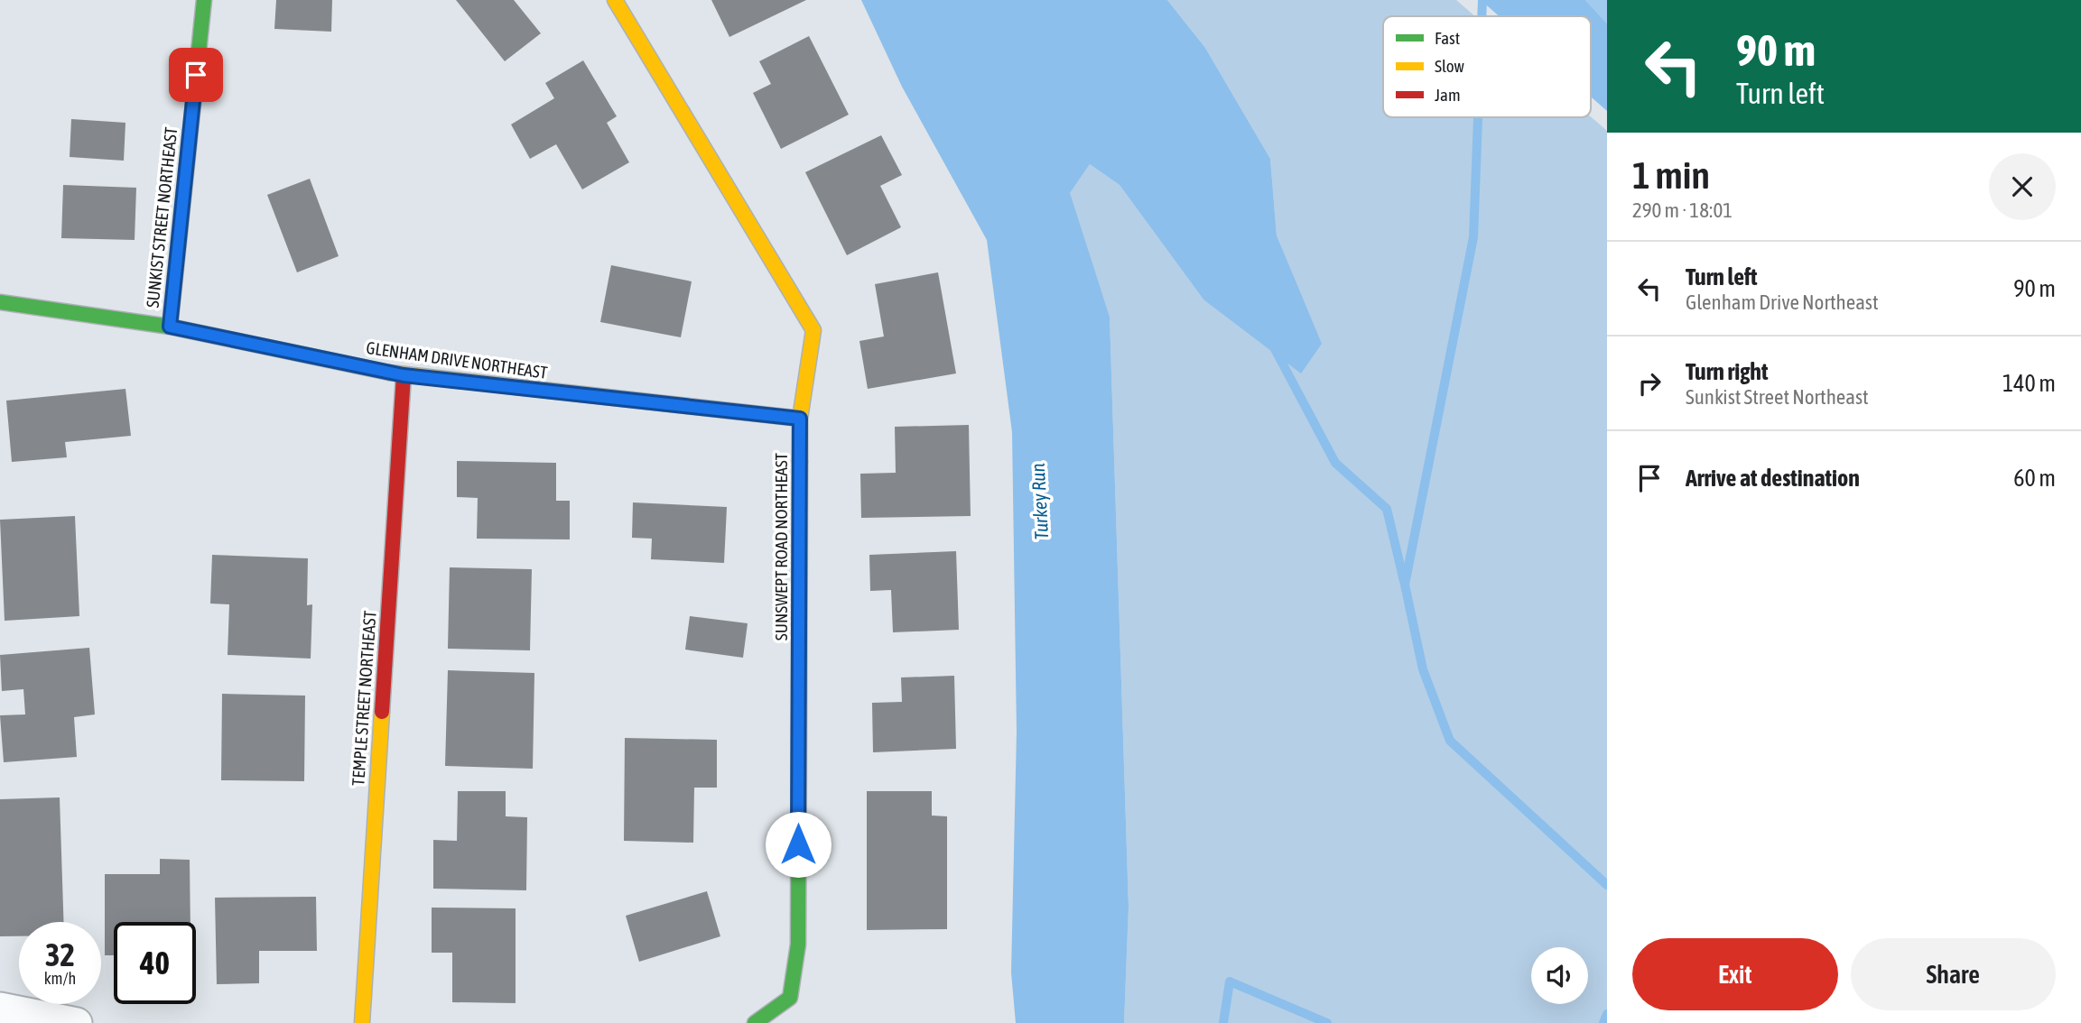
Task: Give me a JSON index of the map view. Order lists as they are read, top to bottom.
{
  "streets": {
    "street": [
      "SUNKIST STREET NORTHEAST",
      "GLENHAM DRIVE NORTHEAST",
      "SUNSWEPT ROAD NORTHEAST",
      "TEMPLE STREET NORTHEAST"
    ]
  },
  "crossings": [
    ["SUNKIST STREET NORTHEAST", "GLENHAM DRIVE NORTHEAST"],
    ["GLENHAM DRIVE NORTHEAST", "SUNSWEPT ROAD NORTHEAST"],
    ["GLENHAM DRIVE NORTHEAST", "TEMPLE STREET NORTHEAST"]
  ],
  "water": ["Turkey Run"],
  "legend": ["Fast", "Slow", "Jam"],
  "page": {
    "turn": ["90 m", "Turn left"],
    "heading": ["1 min", "290 m · 18:01"],
    "list": [
      {
        "name": "Turn left",
        "note": "Glenham Drive Northeast",
        "value": "90 m"
      },
      {
        "name": "Turn right",
        "note": "Sunkist Street Northeast",
        "value": "140 m"
      },
      {
        "name": "Arrive at destination",
        "value": "60 m"
      }
    ],
    "speed": "32 km/h",
    "limit": "40",
    "buttons": ["Exit", "Share"]
  }
}
